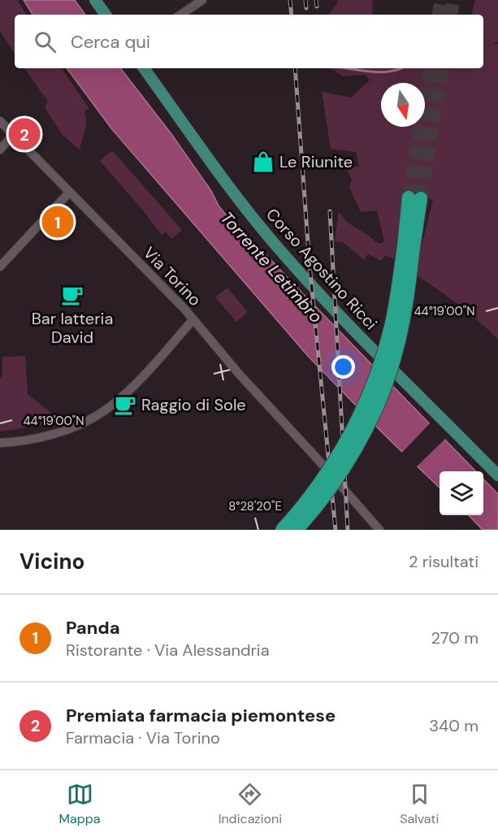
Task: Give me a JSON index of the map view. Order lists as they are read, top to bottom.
{
  "streets": {
    "main road": ["Corso Agostino Ricci"],
    "street": ["Via Torino"]
  },
  "water": ["Torrente Letimbro"],
  "places": {
    "shop": ["Le Riunite"],
    "cafe": ["Bar latteria David", "Raggio di Sole"]
  },
  "north": "bottom",
  "page": {
    "search": "Cerca qui",
    "pins": ["2", "1"],
    "heading": ["Vicino", "2 risultati"],
    "list": [
      {
        "mark": "1",
        "name": "Panda",
        "note": "Ristorante · Via Alessandria",
        "value": "270 m"
      },
      {
        "mark": "2",
        "name": "Premiata farmacia piemontese",
        "note": "Farmacia · Via Torino",
        "value": "340 m"
      }
    ],
    "nav": ["Mappa", "Indicazioni", "Salvati"]
  },
  "coordinates": ["44°19'00\"N", "8°28'20\"E"]
}
